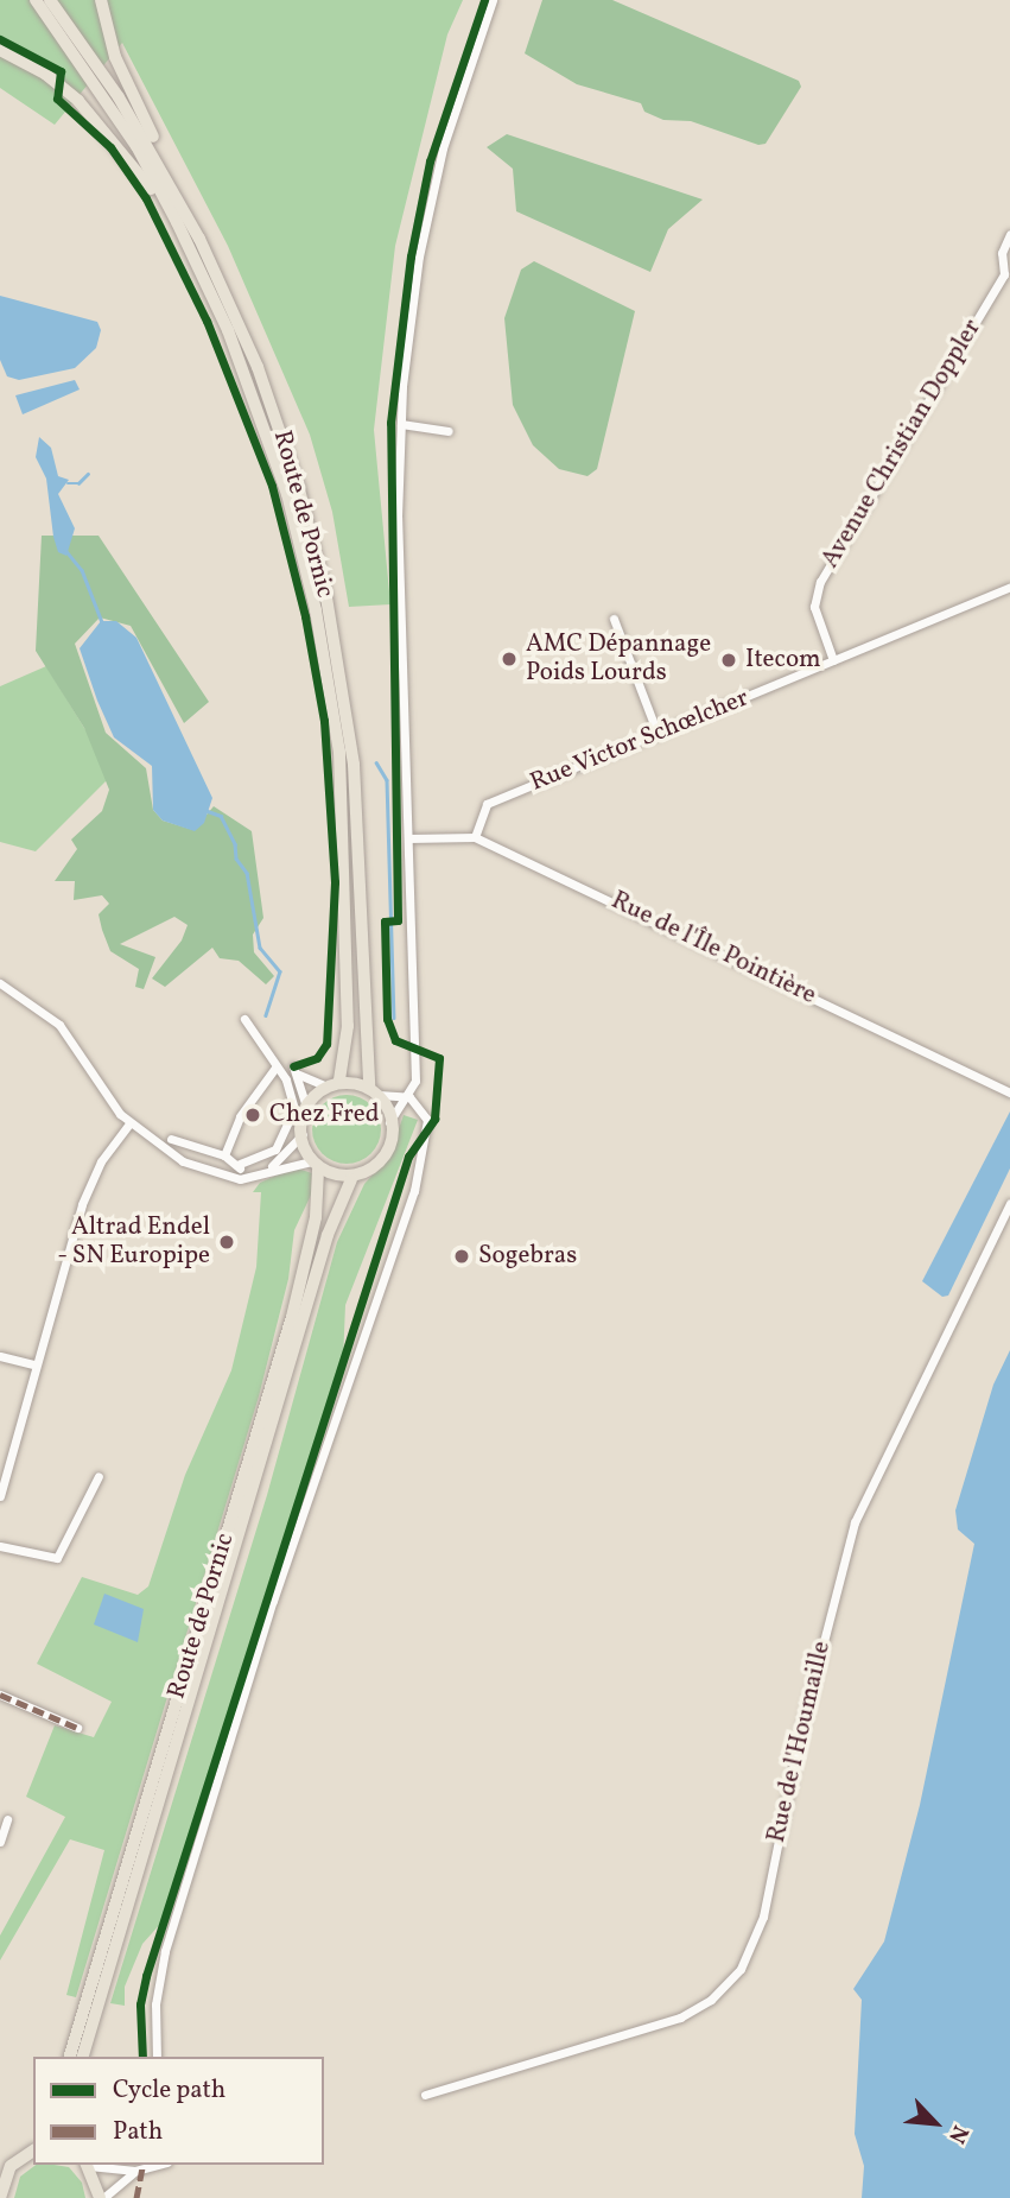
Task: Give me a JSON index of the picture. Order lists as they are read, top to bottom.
{
  "streets": {
    "main road": ["Route de Pornic"],
    "street": [
      "Avenue Christian Doppler",
      "Rue Victor Schœlcher",
      "Rue de l'Île Pointière",
      "Rue de l'Houmaille"
    ]
  },
  "crossings": [
    ["Avenue Christian Doppler", "Rue Victor Schœlcher"],
    ["Rue Victor Schœlcher", "Rue de l'Île Pointière"]
  ],
  "places": [
    "AMC Dépannage Poids Lourds",
    "Itecom",
    "Chez Fred",
    "Altrad Endel - SN Europipe",
    "Sogebras"
  ],
  "legend": ["Cycle path", "Path"],
  "north": "bottom right"
}
